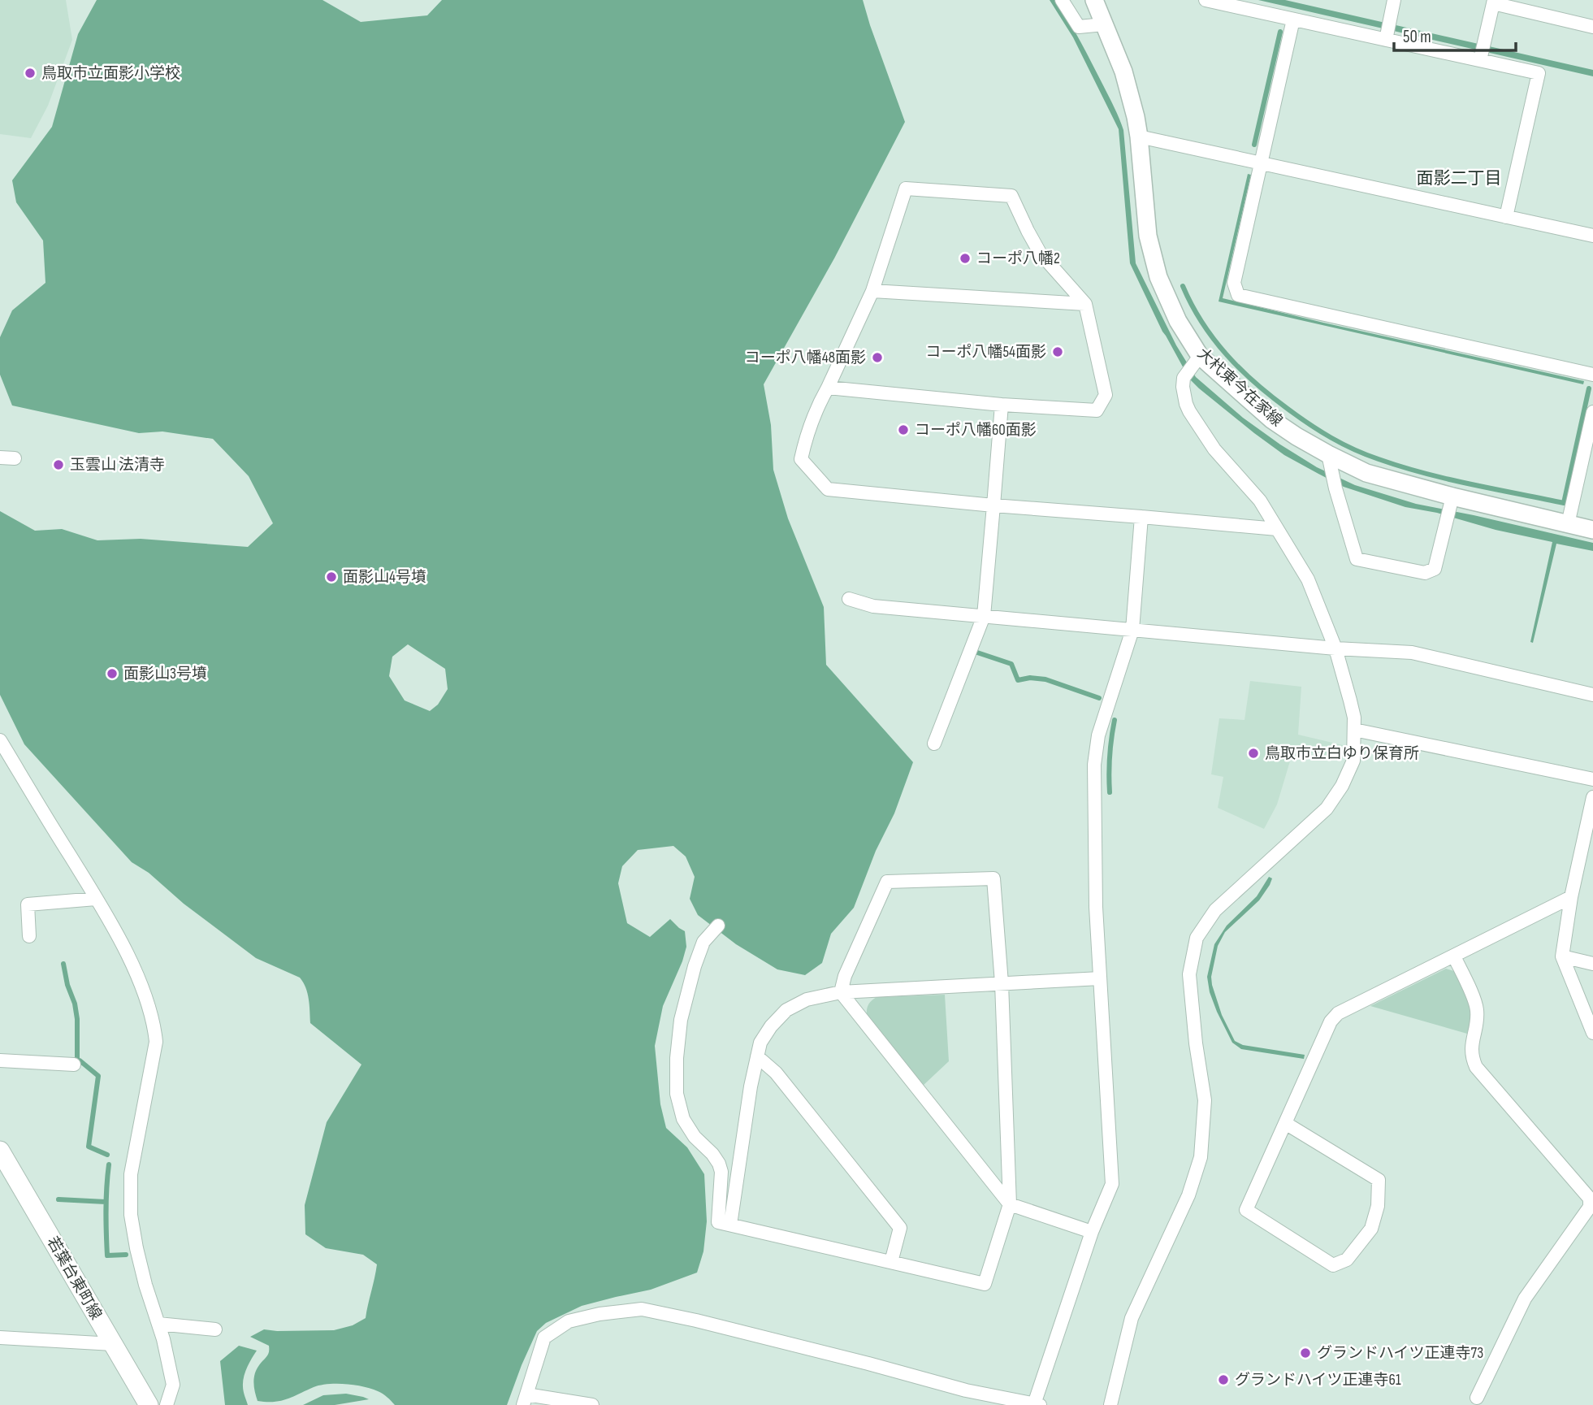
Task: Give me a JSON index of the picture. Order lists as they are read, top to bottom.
{
  "streets": {
    "main road": ["若葉台東町線"],
    "street": ["大杙東今在家線"]
  },
  "districts": ["面影二丁目"],
  "places": [
    "鳥取市立面影小学校",
    "コーポ八幡2",
    "コーポ八幡54面影",
    "コーポ八幡48面影",
    "コーポ八幡60面影",
    "玉雲山 法清寺",
    "面影山4号墳",
    "面影山3号墳",
    "鳥取市立白ゆり保育所",
    "グランドハイツ正連寺73",
    "グランドハイツ正連寺61"
  ],
  "scale_bar": "50 m"
}
